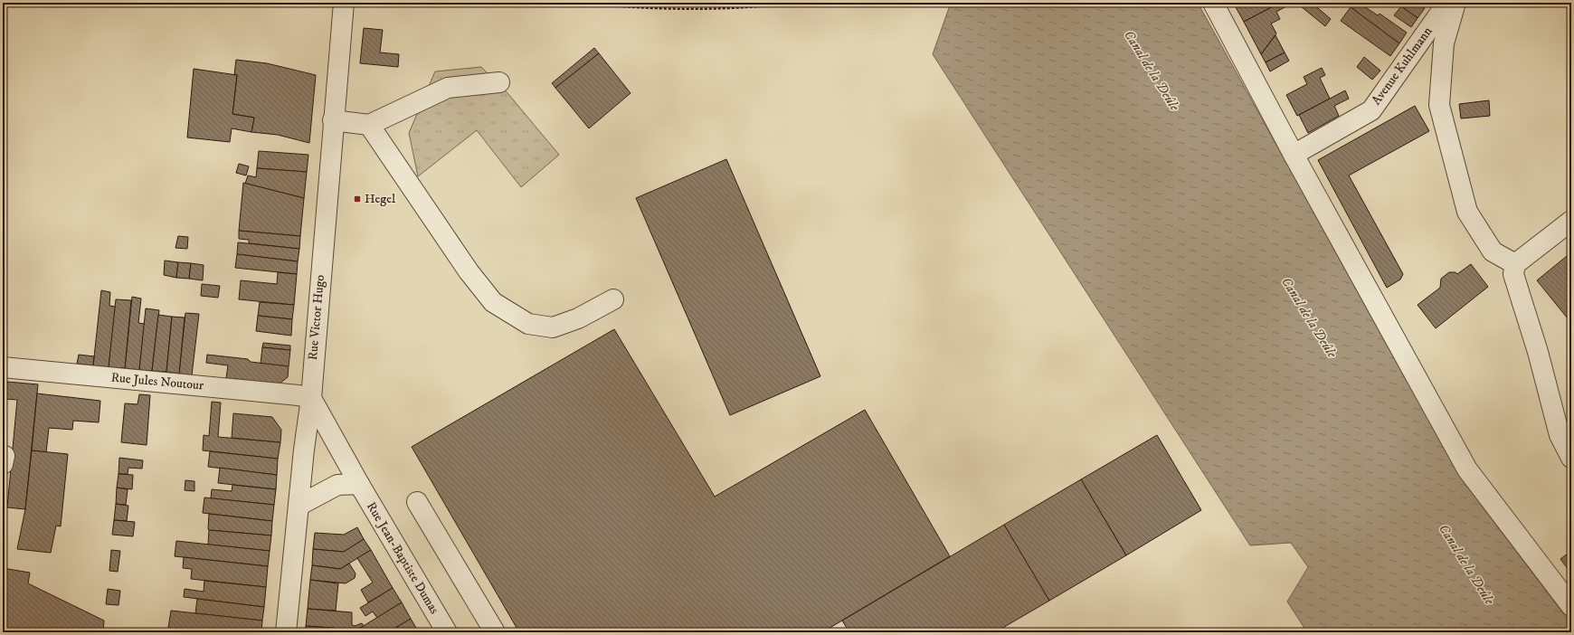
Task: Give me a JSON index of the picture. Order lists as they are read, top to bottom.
{
  "streets": {
    "street": [
      "Avenue Kuhlmann",
      "Rue Victor Hugo",
      "Rue Jules Noutour",
      "Rue Jean-Baptiste Dumas"
    ]
  },
  "crossings": [
    ["Rue Victor Hugo", "Rue Jules Noutour"],
    ["Rue Victor Hugo", "Rue Jean-Baptiste Dumas"],
    ["Rue Jules Noutour", "Rue Jean-Baptiste Dumas"]
  ],
  "water": ["Canal de la Deûle"],
  "places": {
    "transit": ["Hegel"]
  }
}
